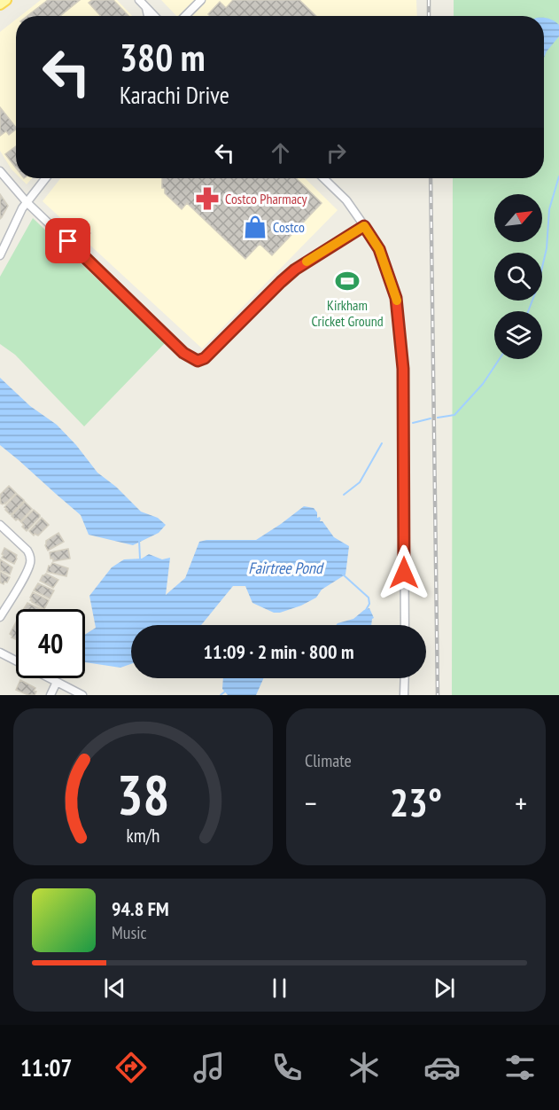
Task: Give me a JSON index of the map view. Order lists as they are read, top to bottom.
{
  "water": ["Fairtree Pond"],
  "places": {
    "pharmacy": ["Costco Pharmacy"],
    "shop": ["Costco"],
    "sports": ["Kirkham Cricket Ground"]
  },
  "north": "top right",
  "page": {
    "turn": ["380 m", "Karachi Drive"],
    "limit": "40",
    "trip": "11:09 · 2 min · 800 m",
    "tile": "Climate",
    "heat": ["−", "23°", "+"],
    "song": ["94.8 FM", "Music"],
    "tabs": "11:07",
    "gauge": ["38", "km/h"]
  }
}
